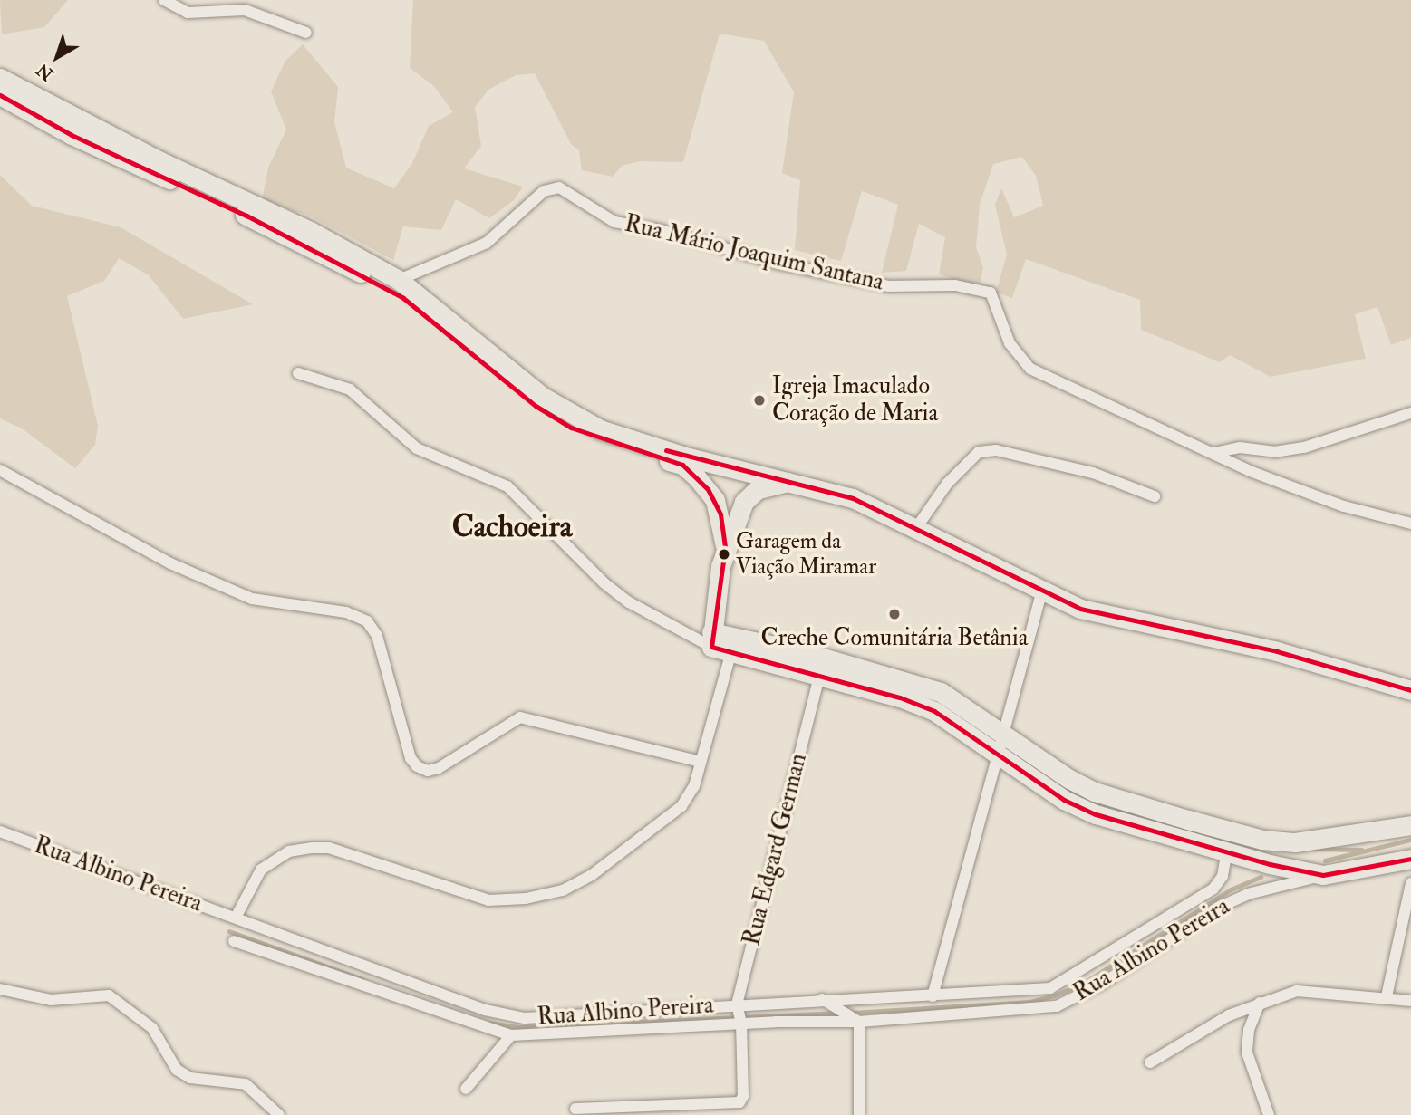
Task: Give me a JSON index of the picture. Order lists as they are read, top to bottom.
{
  "streets": {
    "street": ["Rua Mário Joaquim Santana", "Rua Edgard German", "Rua Albino Pereira"]
  },
  "crossings": [
    ["Rua Edgard German", "Rua Albino Pereira"]
  ],
  "districts": ["Cachoeira"],
  "places": ["Igreja Imaculado Coração de Maria", "Garagem da Viação Miramar", "Creche Comunitária Betânia"],
  "north": "bottom left"
}
